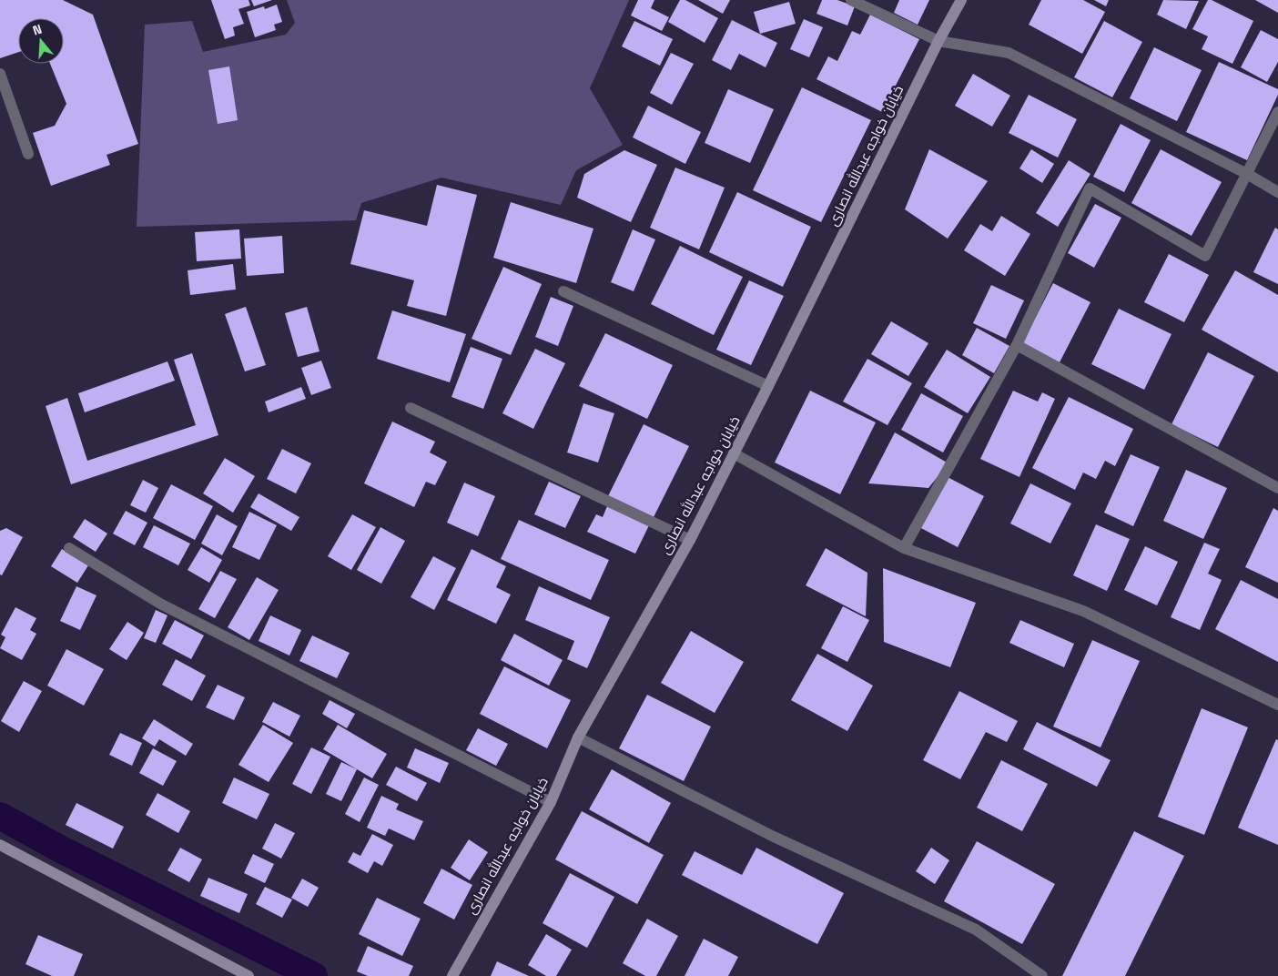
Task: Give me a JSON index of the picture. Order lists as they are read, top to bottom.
{
  "streets": {
    "street": ["خیابان خواجه عبدالله انصاری"]
  },
  "north": "top"
}
